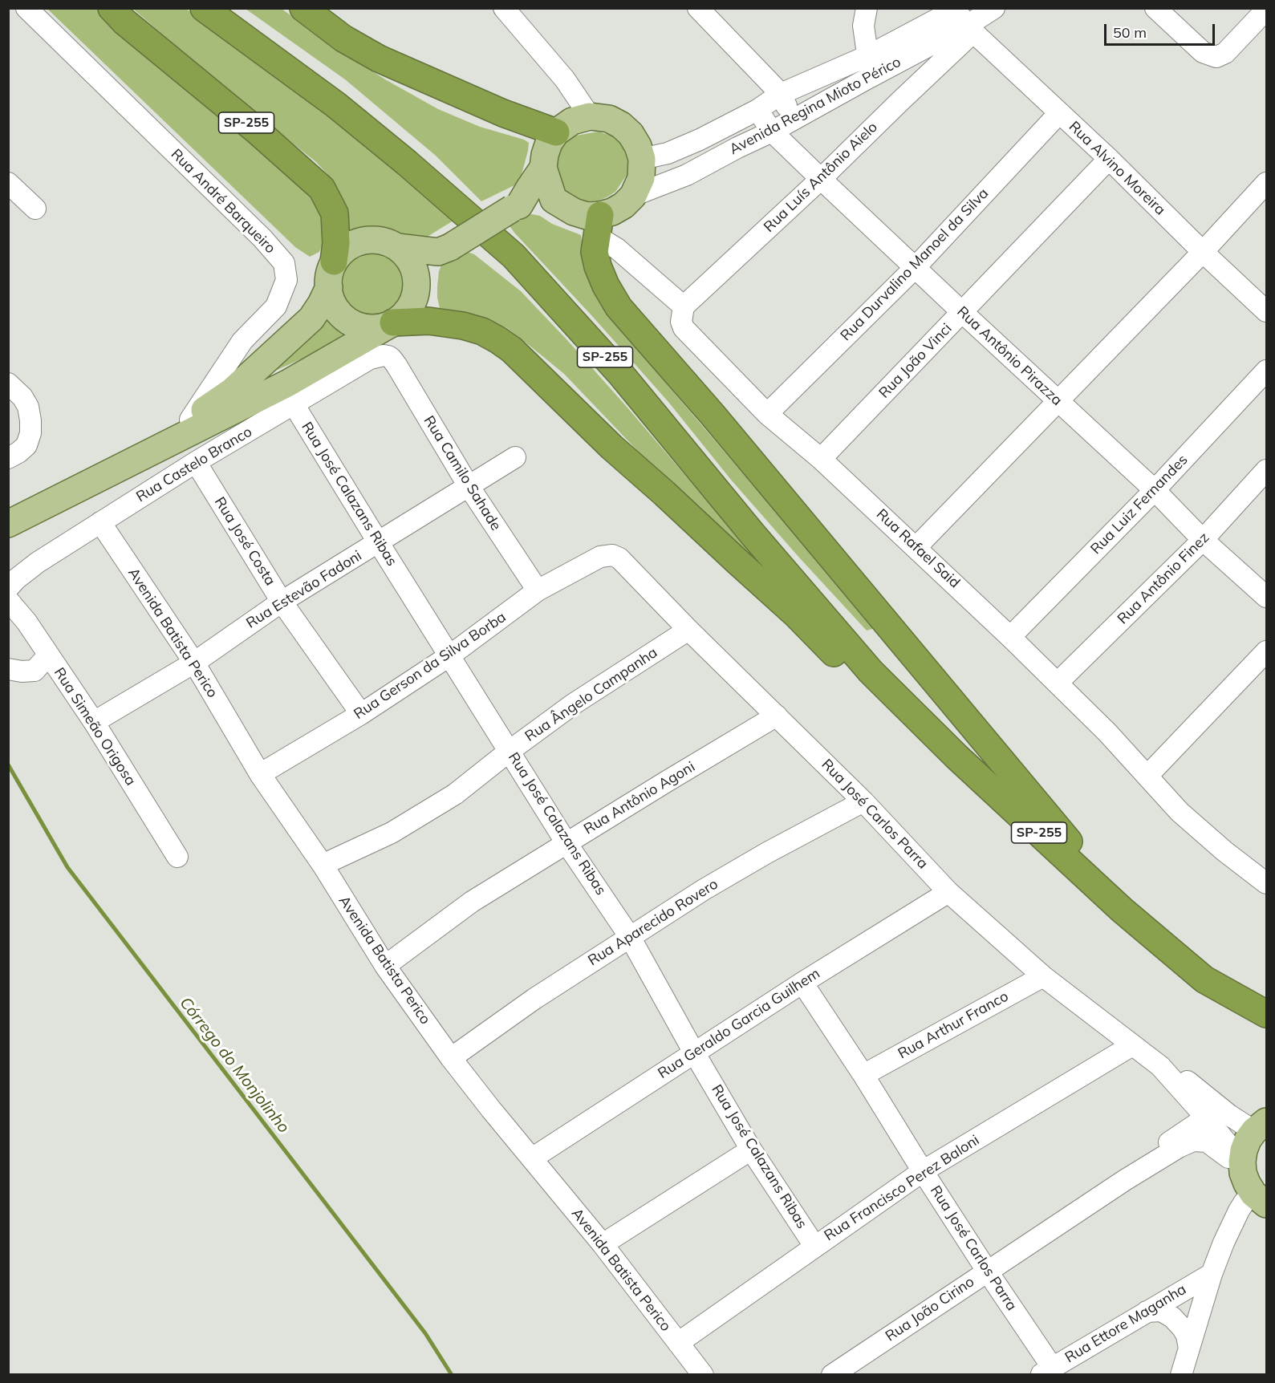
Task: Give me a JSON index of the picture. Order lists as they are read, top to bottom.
{
  "streets": {
    "highway": ["SP-255"],
    "street": [
      "Avenida Regina Mioto Périco",
      "Rua Alvino Moreira",
      "Rua Luís Antônio Aielo",
      "Rua André Barqueiro",
      "Rua Durvalino Manoel da Silva",
      "Rua Antônio Pirazza",
      "Rua João Vinci",
      "Rua Castelo Branco",
      "Rua Camilo Sahade",
      "Rua José Calazans Ribas",
      "Rua Luiz Fernandes",
      "Rua José Costa",
      "Rua Rafael Said",
      "Rua Antônio Finez",
      "Rua Estevão Fadoni",
      "Avenida Batista Perico",
      "Rua Gerson da Silva Borba",
      "Rua Ângelo Campanha",
      "Rua Simeão Origosa",
      "Rua Antônio Agoni",
      "Rua José Carlos Parra",
      "Rua Aparecido Rovero",
      "Rua Geraldo Garcia Guilhem",
      "Rua Arthur Franco",
      "Rua Francisco Perez Baloni",
      "Rua João Cirino",
      "Rua Ettore Maganha"
    ]
  },
  "crossings": [
    ["Avenida Regina Mioto Périco", "SP-255"],
    ["Avenida Regina Mioto Périco", "Rua Alvino Moreira"],
    ["Avenida Regina Mioto Périco", "Rua Luís Antônio Aielo"],
    ["Avenida Regina Mioto Périco", "Rua Antônio Pirazza"],
    ["Rua Alvino Moreira", "Rua Luís Antônio Aielo"],
    ["Rua Alvino Moreira", "Rua Durvalino Manoel da Silva"],
    ["Rua Alvino Moreira", "Rua João Vinci"],
    ["Rua Luís Antônio Aielo", "Rua Antônio Pirazza"],
    ["Rua Luís Antônio Aielo", "Rua Rafael Said"],
    ["Rua Durvalino Manoel da Silva", "Rua Antônio Pirazza"],
    ["Rua Durvalino Manoel da Silva", "Rua Rafael Said"],
    ["Rua Antônio Pirazza", "Rua João Vinci"],
    ["Rua Antônio Pirazza", "Rua Luiz Fernandes"],
    ["Rua Antônio Pirazza", "Rua Antônio Finez"],
    ["Rua João Vinci", "Rua Rafael Said"],
    ["Rua Castelo Branco", "Rua Camilo Sahade"],
    ["Rua Castelo Branco", "Rua José Calazans Ribas"],
    ["Rua Castelo Branco", "Rua José Costa"],
    ["Rua Castelo Branco", "Avenida Batista Perico"],
    ["Rua Camilo Sahade", "Rua Estevão Fadoni"],
    ["Rua Camilo Sahade", "Rua Gerson da Silva Borba"],
    ["Rua José Calazans Ribas", "Rua Estevão Fadoni"],
    ["Rua José Calazans Ribas", "Rua Gerson da Silva Borba"],
    ["Rua José Calazans Ribas", "Rua Ângelo Campanha"],
    ["Rua José Calazans Ribas", "Rua Antônio Agoni"],
    ["Rua José Calazans Ribas", "Rua Aparecido Rovero"],
    ["Rua José Calazans Ribas", "Rua Geraldo Garcia Guilhem"],
    ["Rua José Calazans Ribas", "Rua Francisco Perez Baloni"],
    ["Rua Luiz Fernandes", "Rua Rafael Said"],
    ["Rua José Costa", "Rua Estevão Fadoni"],
    ["Rua José Costa", "Rua Gerson da Silva Borba"],
    ["Rua Rafael Said", "Rua Antônio Finez"],
    ["Rua Estevão Fadoni", "Avenida Batista Perico"],
    ["Rua Estevão Fadoni", "Rua Simeão Origosa"],
    ["Avenida Batista Perico", "Rua Gerson da Silva Borba"],
    ["Avenida Batista Perico", "Rua Ângelo Campanha"],
    ["Avenida Batista Perico", "Rua Antônio Agoni"],
    ["Avenida Batista Perico", "Rua Aparecido Rovero"],
    ["Avenida Batista Perico", "Rua Geraldo Garcia Guilhem"],
    ["Avenida Batista Perico", "Rua Francisco Perez Baloni"],
    ["Rua Gerson da Silva Borba", "Rua José Carlos Parra"],
    ["Rua Ângelo Campanha", "Rua José Carlos Parra"],
    ["Rua Antônio Agoni", "Rua José Carlos Parra"],
    ["Rua José Carlos Parra", "Rua Aparecido Rovero"],
    ["Rua José Carlos Parra", "Rua Geraldo Garcia Guilhem"],
    ["Rua José Carlos Parra", "Rua Arthur Franco"],
    ["Rua José Carlos Parra", "Rua Francisco Perez Baloni"],
    ["Rua José Carlos Parra", "Rua João Cirino"],
    ["Rua José Carlos Parra", "Rua Ettore Maganha"]
  ],
  "water": ["Córrego do Monjolinho"],
  "scale_bar": "50 m"
}
